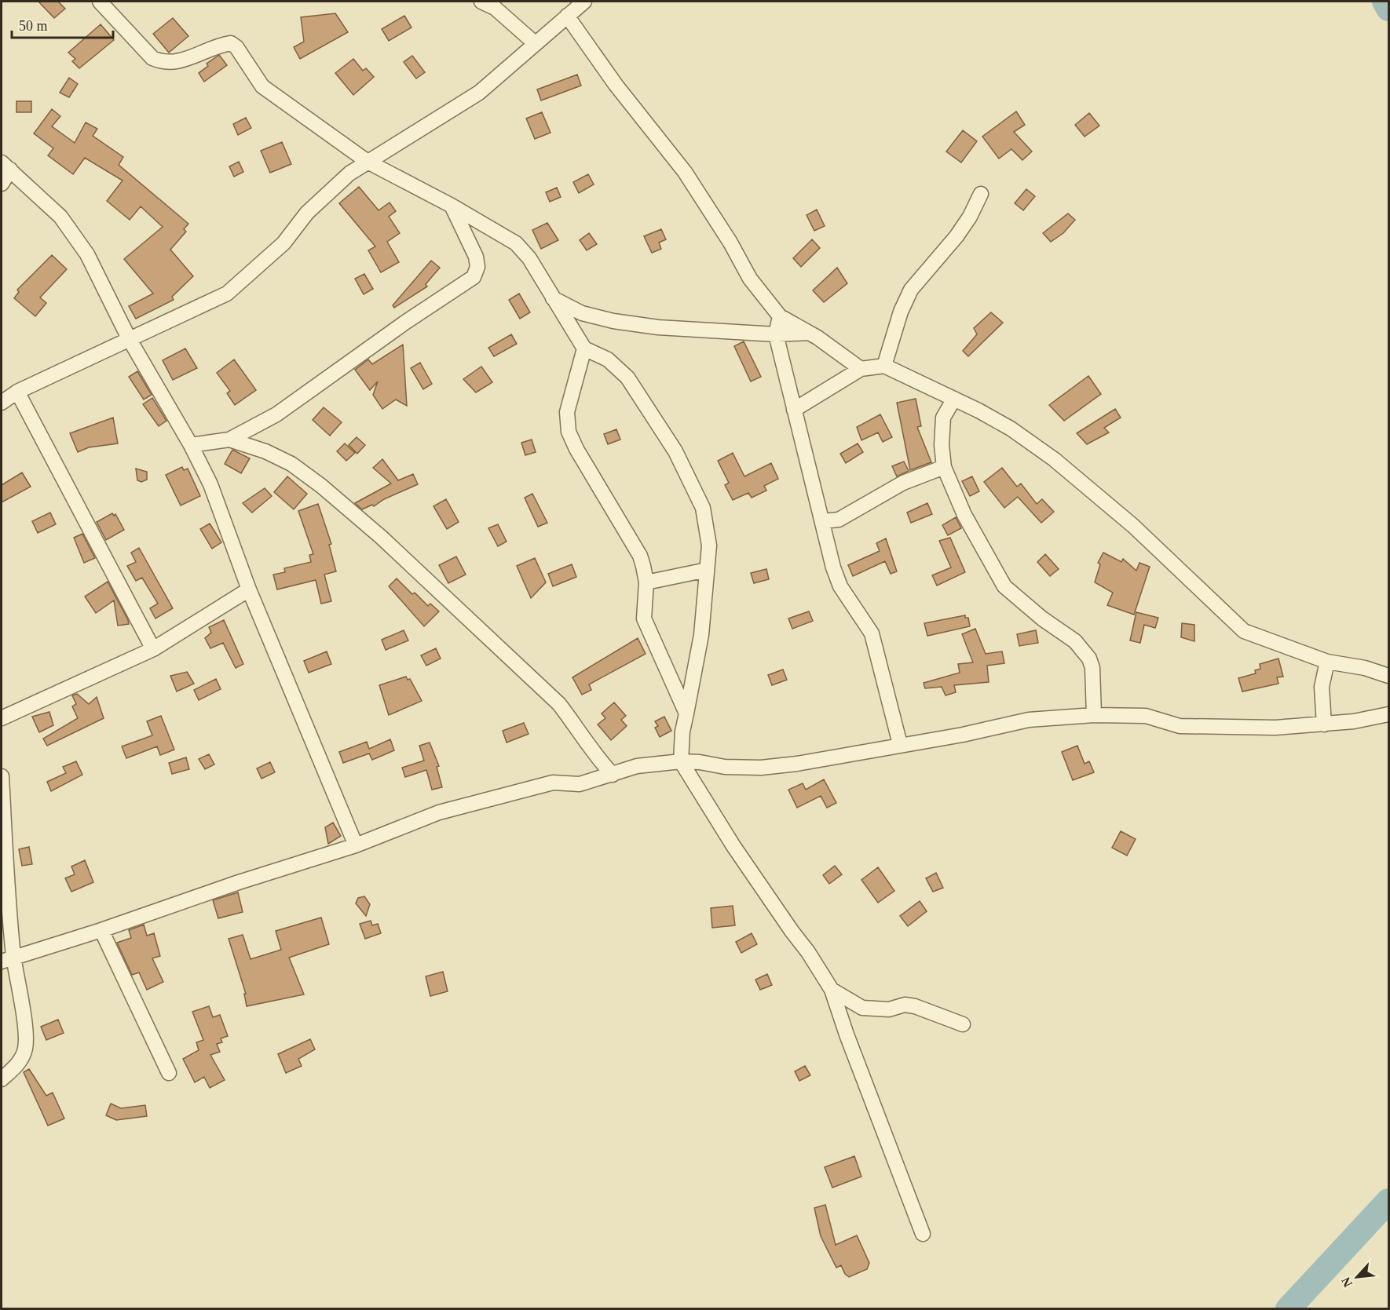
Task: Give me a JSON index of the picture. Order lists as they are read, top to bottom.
{
  "scale_bar": "50 m",
  "north": "bottom left"
}
